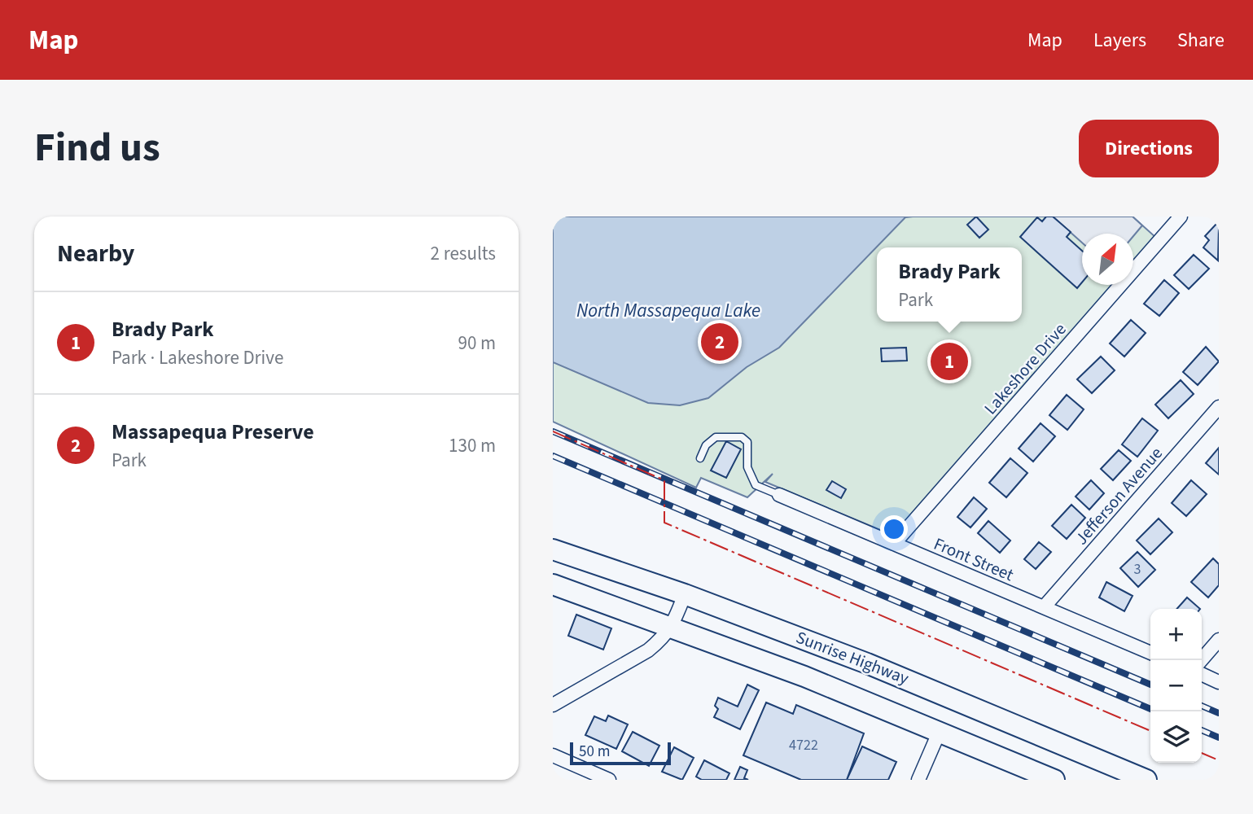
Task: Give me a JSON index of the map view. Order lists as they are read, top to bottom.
{
  "streets": {
    "highway": ["Sunrise Highway"],
    "street": ["Lakeshore Drive", "Jefferson Avenue", "Front Street"]
  },
  "crossings": [
    ["Lakeshore Drive", "Front Street"],
    ["Jefferson Avenue", "Front Street"]
  ],
  "water": ["North Massapequa Lake"],
  "house_numbers": ["3", "4722"],
  "scale_bar": "50 m",
  "north": "top right",
  "page": {
    "header": "Map",
    "nav": ["Map", "Layers", "Share"],
    "title": "Find us",
    "buttons": "Directions",
    "heading": ["Nearby", "2 results"],
    "popup": ["Brady Park", "Park"],
    "list": [
      {
        "mark": "1",
        "name": "Brady Park",
        "note": "Park · Lakeshore Drive",
        "value": "90 m"
      },
      {
        "mark": "2",
        "name": "Massapequa Preserve",
        "note": "Park",
        "value": "130 m"
      }
    ],
    "pins": ["2", "1"],
    "map_buttons": ["+", "−"],
    "scale": "50 m"
  }
}
